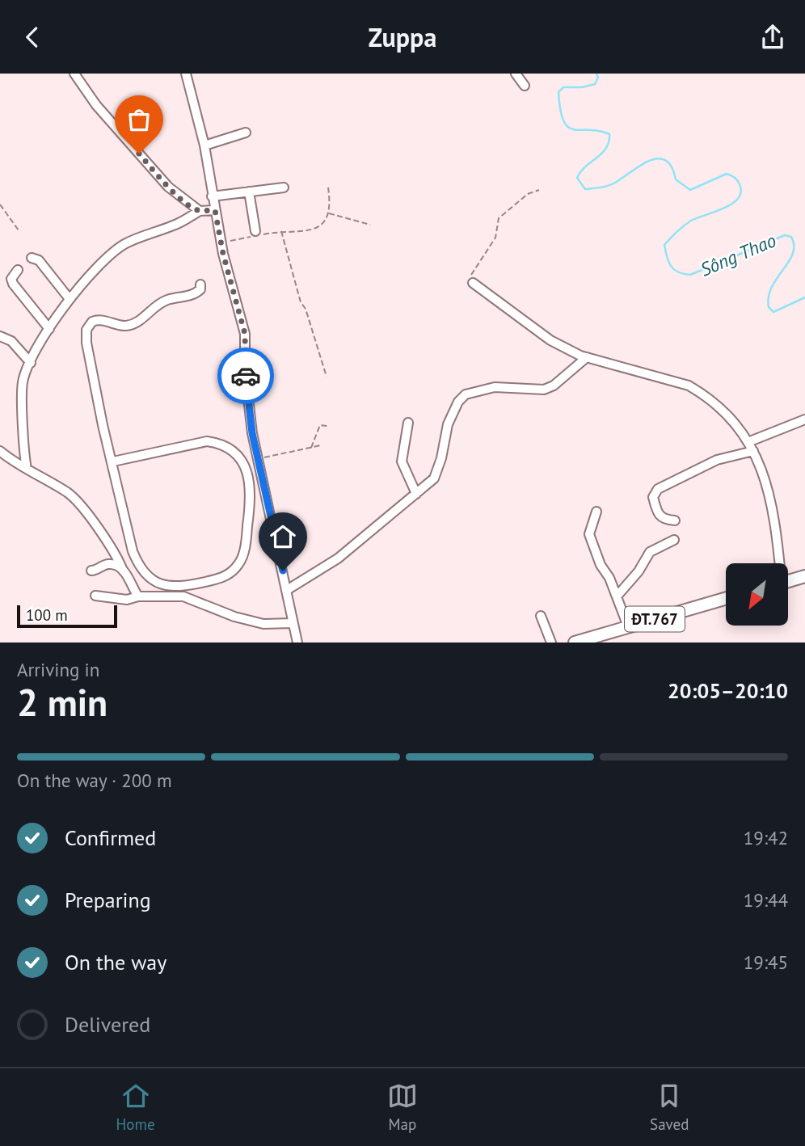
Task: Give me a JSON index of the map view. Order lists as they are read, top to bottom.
{
  "streets": {
    "main road": ["ĐT.767"]
  },
  "water": ["Sông Thao"],
  "scale_bar": "100 m",
  "north": "bottom left",
  "page": {
    "header": "Zuppa",
    "scale": "100 m",
    "heading": ["2 min", "Arriving in", "20:05–20:10"],
    "bar": "On the way · 200 m",
    "list": [
      ["Confirmed", "19:42"],
      ["Preparing", "19:44"],
      ["On the way", "19:45"],
      "Delivered"
    ],
    "tabs": ["Home", "Map", "Saved"]
  }
}
